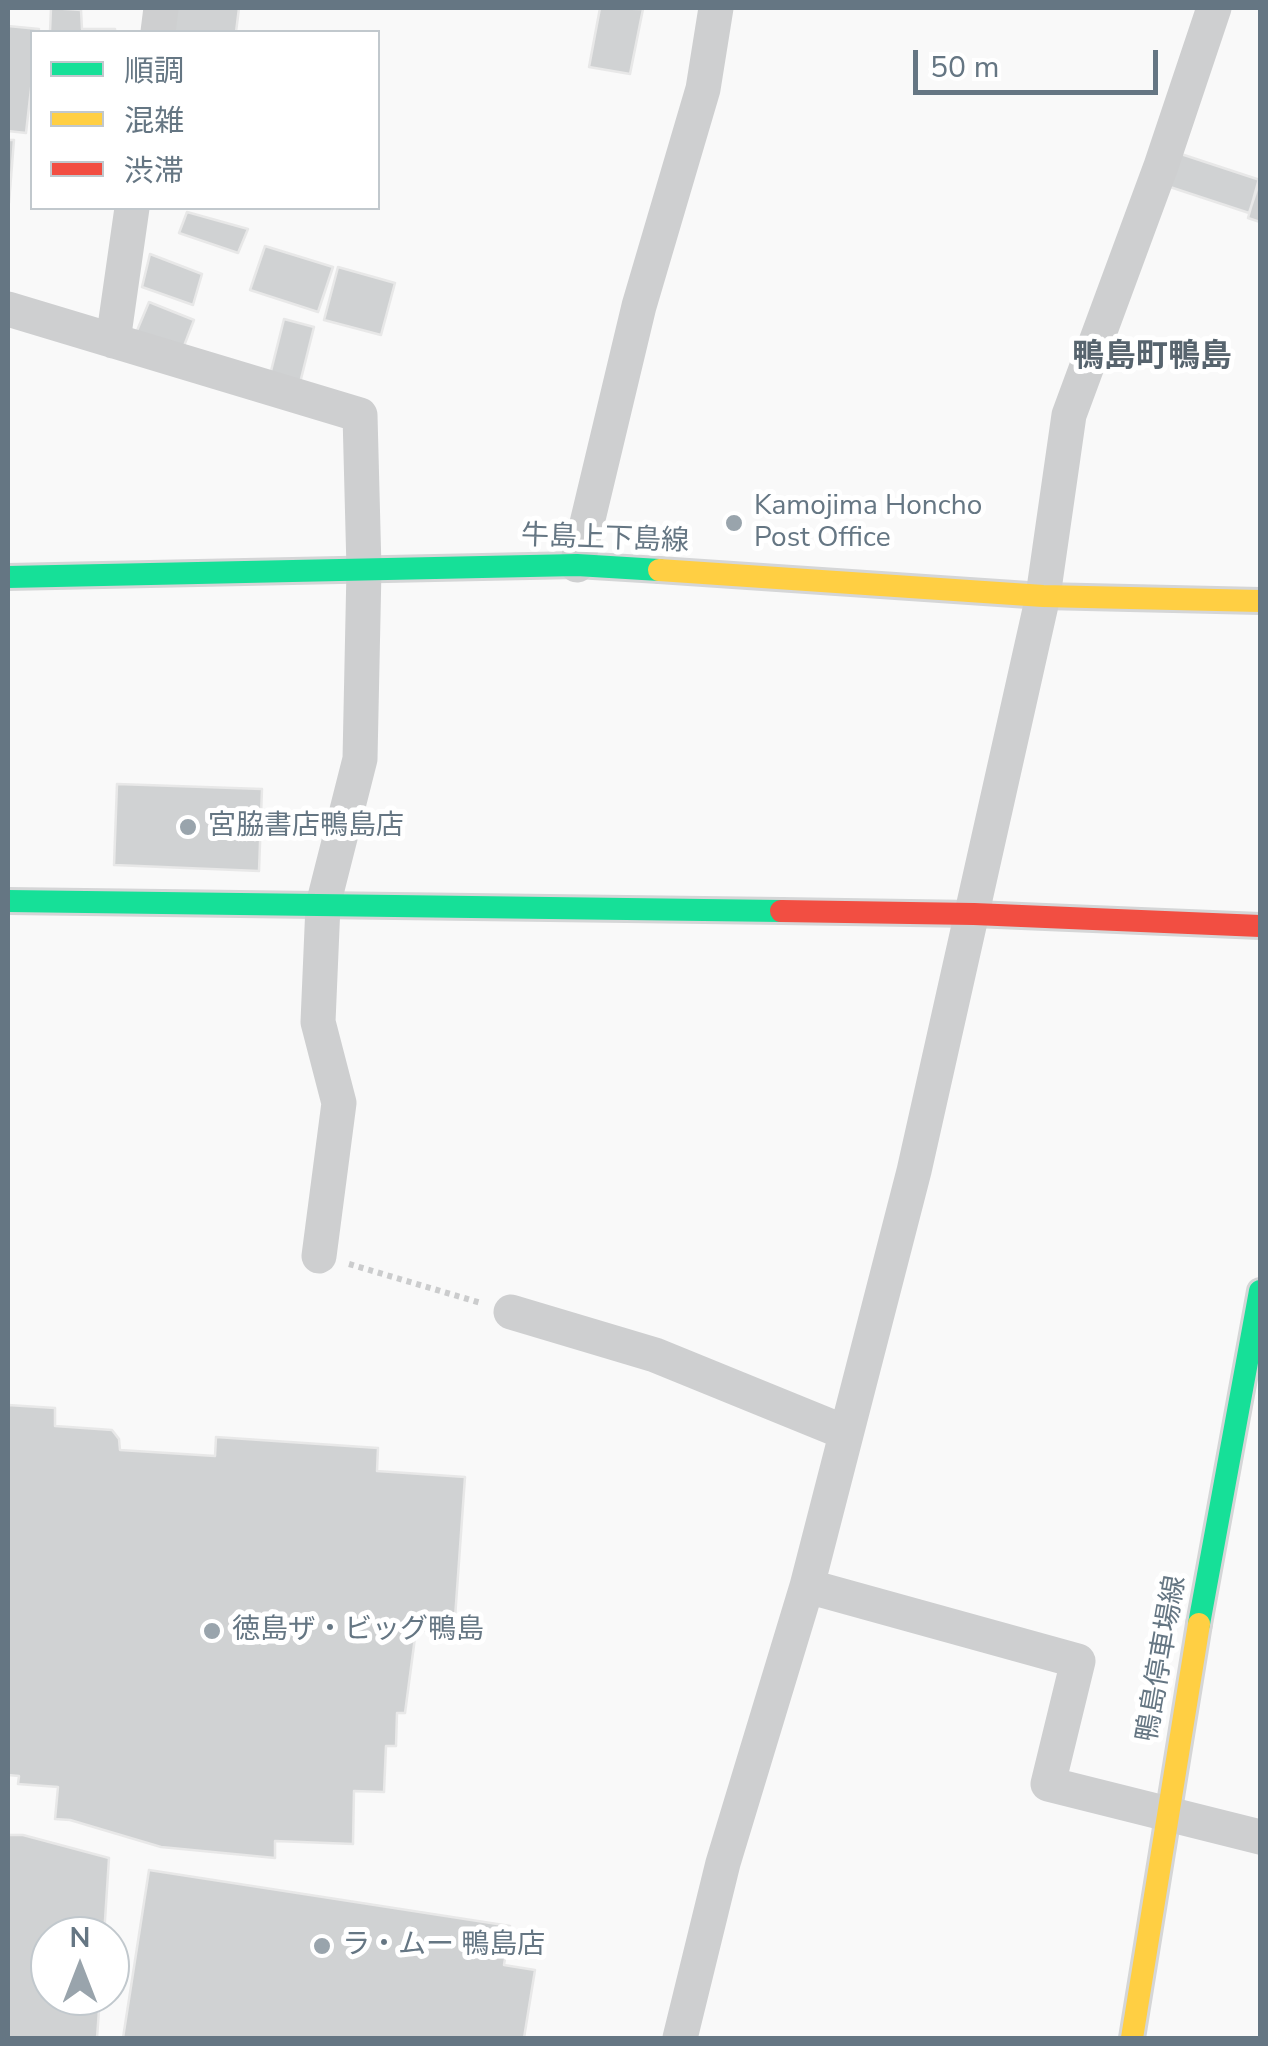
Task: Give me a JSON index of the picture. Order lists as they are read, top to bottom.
{
  "streets": {
    "main road": ["牛島上下島線", "鴨島停車場線"]
  },
  "districts": ["鴨島町鴨島"],
  "places": [
    "Kamojima Honcho Post Office",
    "宮脇書店鴨島店",
    "徳島ザ・ビッグ鴨島",
    "ラ・ムー 鴨島店"
  ],
  "legend": ["順調", "混雑", "渋滞"],
  "scale_bar": "50 m",
  "north": "top"
}
